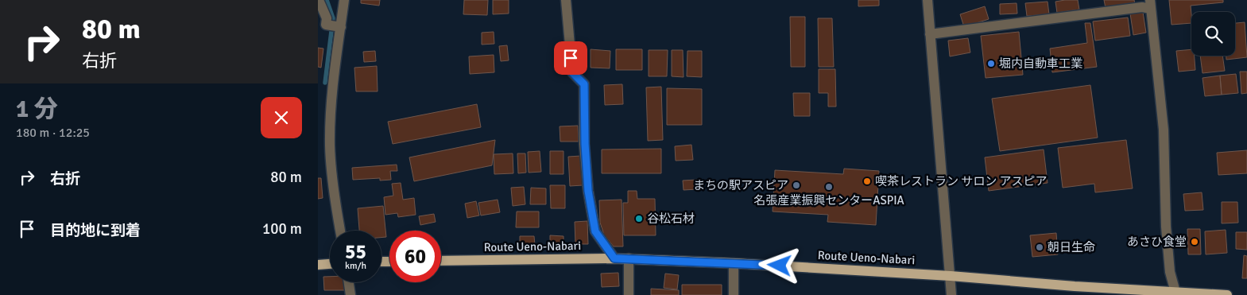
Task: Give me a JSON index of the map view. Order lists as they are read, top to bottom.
{
  "streets": {
    "main road": ["Route Ueno-Nabari"]
  },
  "places": [
    "堀内自動車工業",
    "喫茶レストラン サロン アスピア",
    "まちの駅アスピア",
    "名張産業振興センターASPIA",
    "谷松石材",
    "あさひ食堂",
    "朝日生命"
  ],
  "page": {
    "turn": ["80 m", "右折"],
    "heading": ["1 分", "180 m · 12:25"],
    "list": [
      {
        "name": "右折",
        "value": "80 m"
      },
      {
        "name": "目的地に到着",
        "value": "100 m"
      }
    ],
    "speed": "55 km/h",
    "limit": "60"
  }
}
